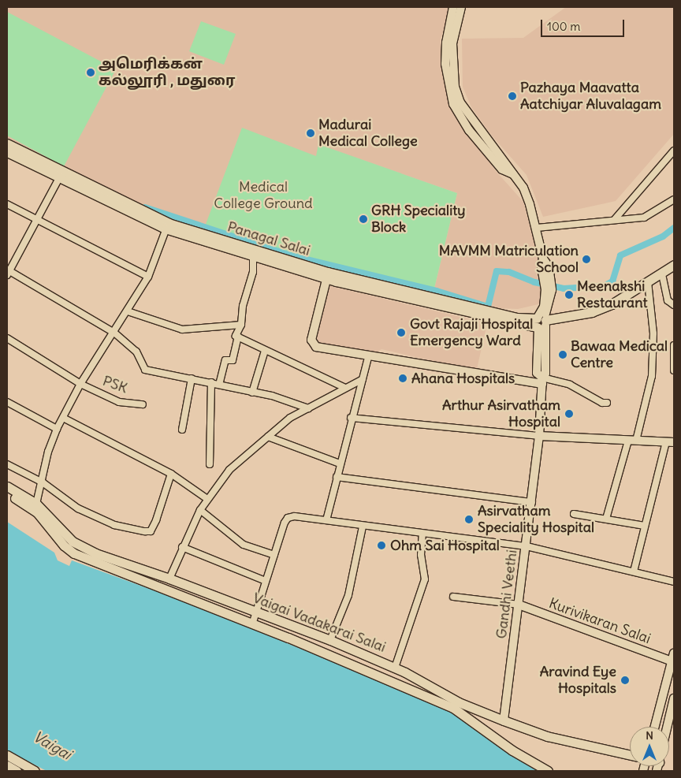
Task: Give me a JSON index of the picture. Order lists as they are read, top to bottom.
{
  "streets": {
    "main road": ["Panagal Salai", "Vaigai Vadakarai Salai"],
    "street": ["PSK", "Gandhi Veethi", "Kurivikaran Salai"]
  },
  "crossings": [
    ["Panagal Salai", "Gandhi Veethi"],
    ["Gandhi Veethi", "Kurivikaran Salai"],
    ["Gandhi Veethi", "Vaigai Vadakarai Salai"]
  ],
  "water": ["Vaigai"],
  "parks": ["Medical College Ground"],
  "places": [
    "அமெரிக்கன் கல்லூரி , மதுரை",
    "Pazhaya Maavatta Aatchiyar Aluvalagam",
    "Madurai Medical College",
    "GRH Speciality Block",
    "MAVMM Matriculation School",
    "Meenakshi Restaurant",
    "Govt Rajaji Hospital Emergency Ward",
    "Bawaa Medical Centre",
    "Ahana Hospitals",
    "Arthur Asirvatham Hospital",
    "Asirvatham Speciality Hospital",
    "Ohm Sai Hospital",
    "Aravind Eye Hospitals"
  ],
  "scale_bar": "100 m",
  "north": "top"
}
